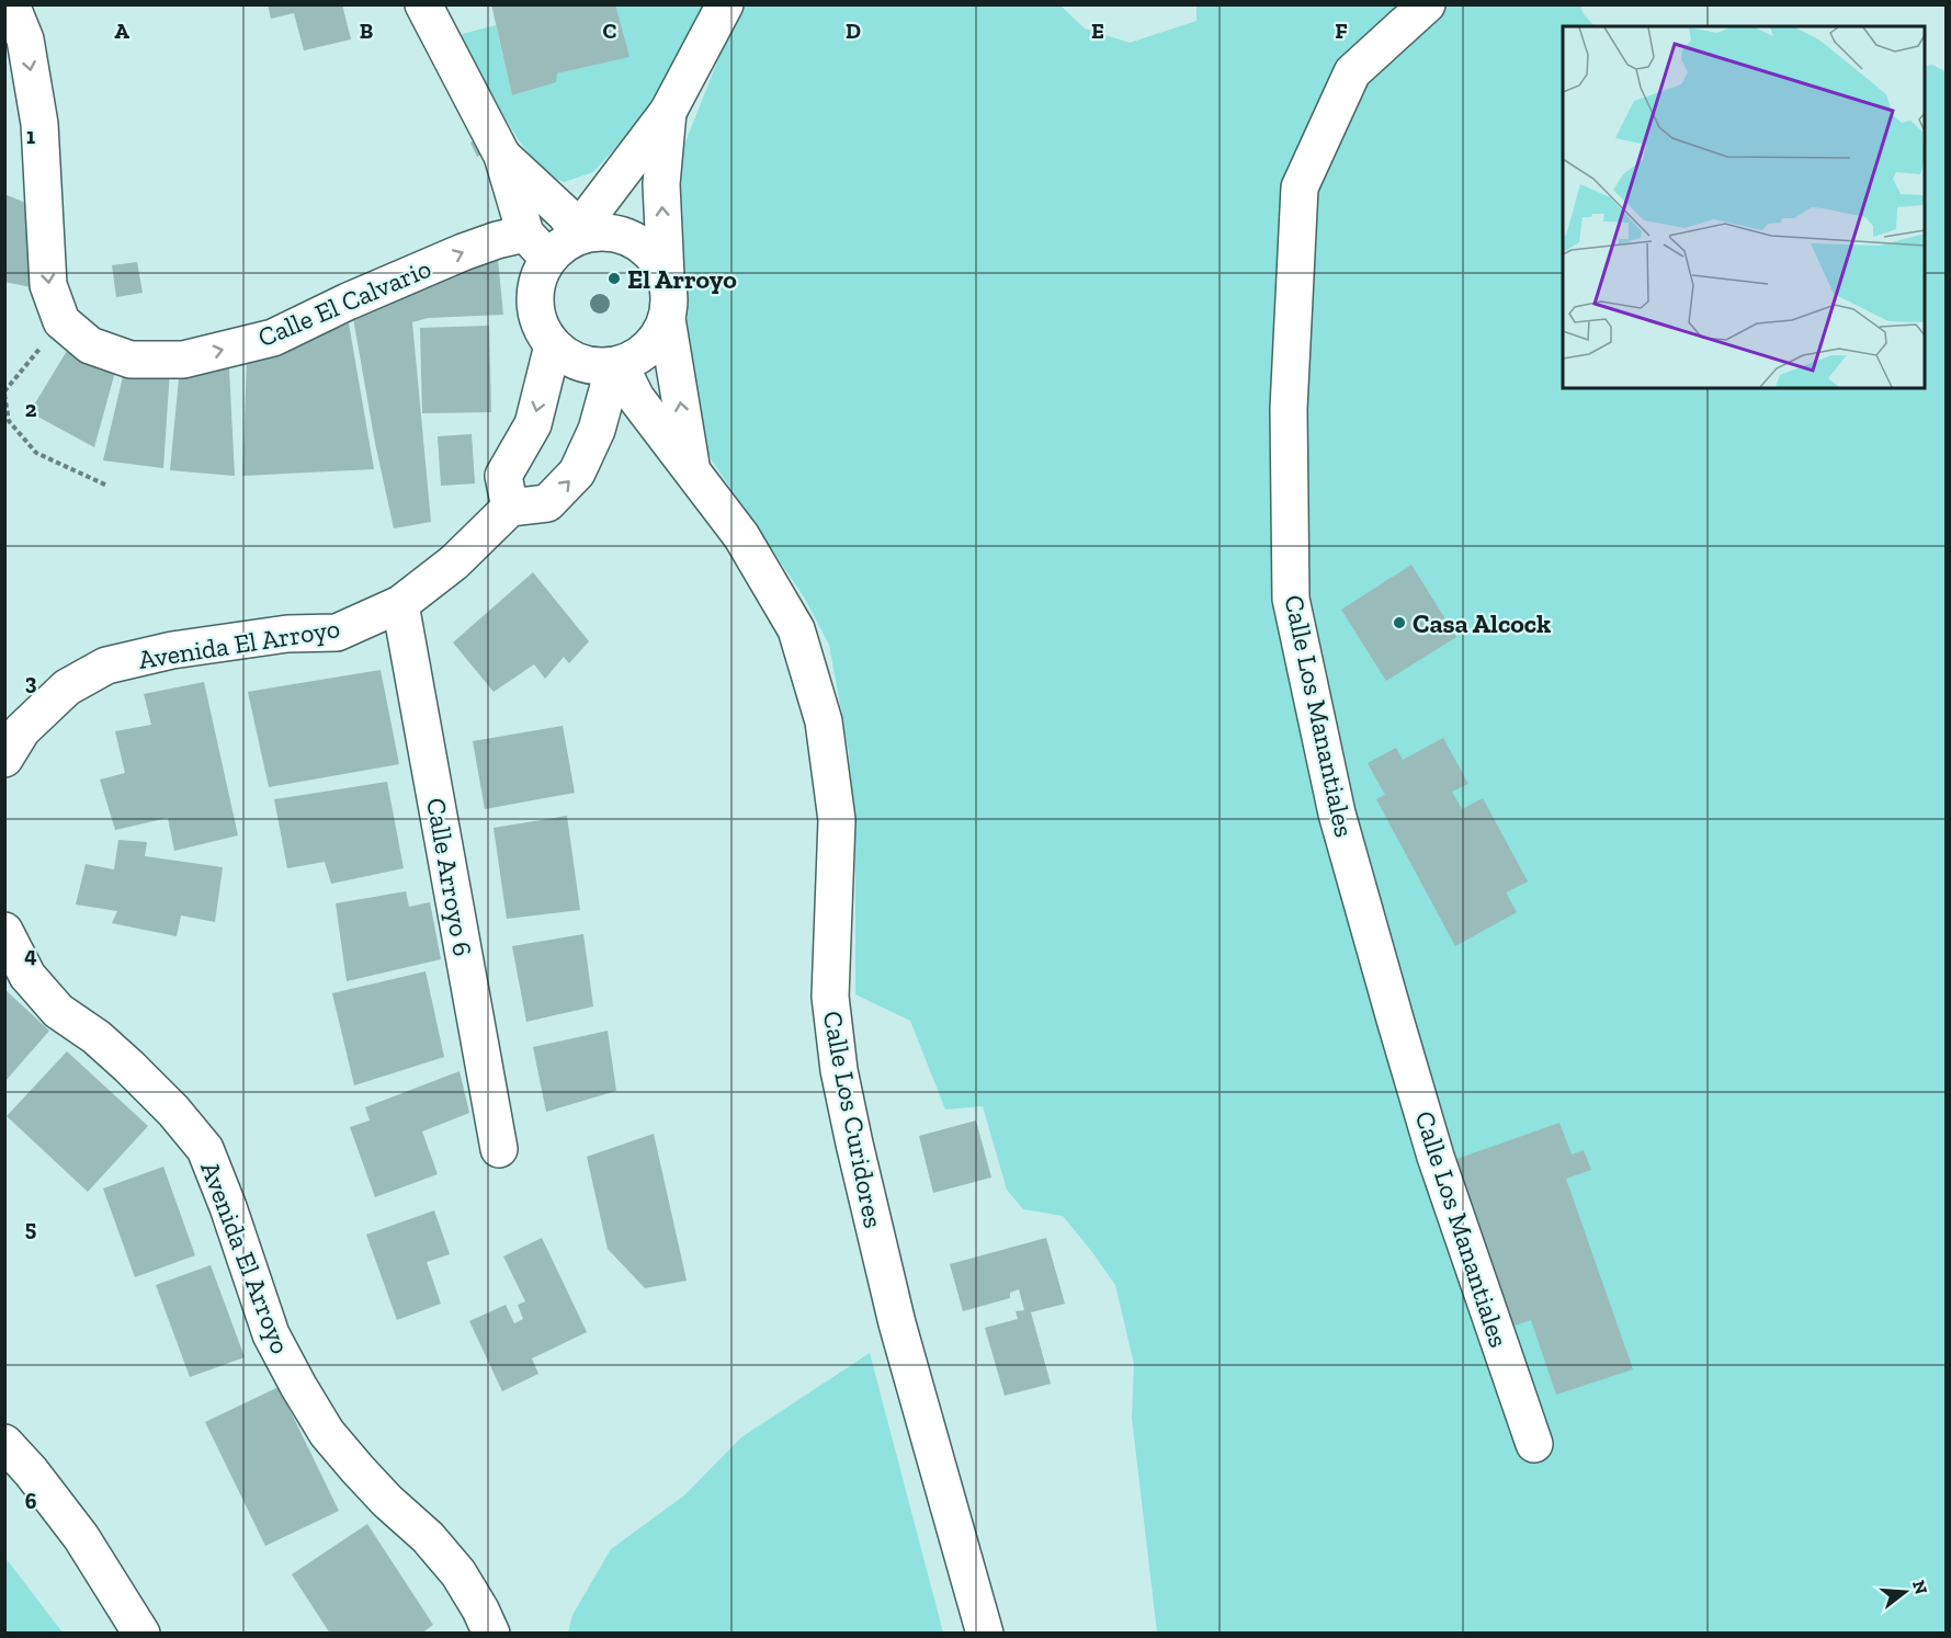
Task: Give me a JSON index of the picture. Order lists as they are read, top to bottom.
{
  "streets": {
    "street": [
      "Calle El Calvario",
      "Avenida El Arroyo",
      "Calle Los Manantiales",
      "Calle Arroyo 6",
      "Calle Los Curidores"
    ]
  },
  "crossings": [
    ["Calle El Calvario", "Calle Los Curidores"],
    ["Avenida El Arroyo", "Calle Arroyo 6"]
  ],
  "places": ["El Arroyo", "Casa Alcock"],
  "north": "right",
  "grid": {
    "columns": [
      "A",
      "B",
      "C",
      "D",
      "E",
      "F"
    ],
    "rows": [
      "1",
      "2",
      "3",
      "4",
      "5",
      "6"
    ]
  }
}
